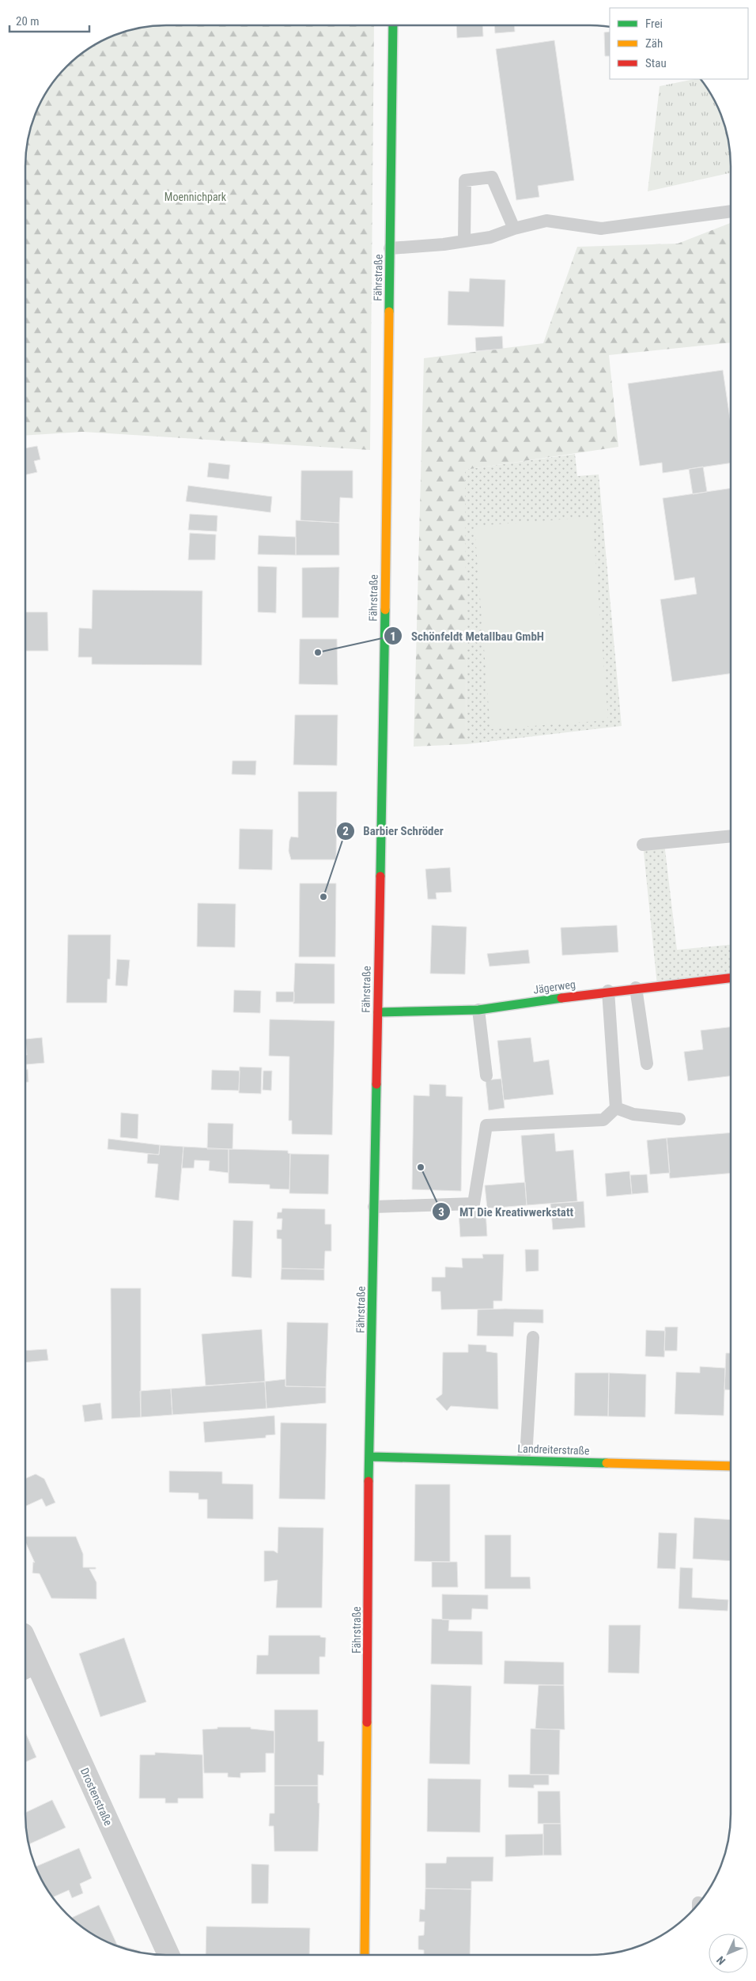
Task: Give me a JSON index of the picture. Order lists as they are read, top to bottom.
{
  "streets": {
    "street": [
      "Fährstraße",
      "Jägerweg",
      "Landreiterstraße",
      "Drostenstraße"
    ]
  },
  "crossings": [
    ["Fährstraße", "Jägerweg"],
    ["Fährstraße", "Landreiterstraße"]
  ],
  "parks": ["Moennichpark"],
  "places": ["Schönfeldt Metallbau GmbH", "Barbier Schröder", "MT Die Kreativwerkstatt"],
  "legend": ["Frei", "Zäh", "Stau"],
  "scale_bar": "20 m",
  "north": "bottom left"
}
